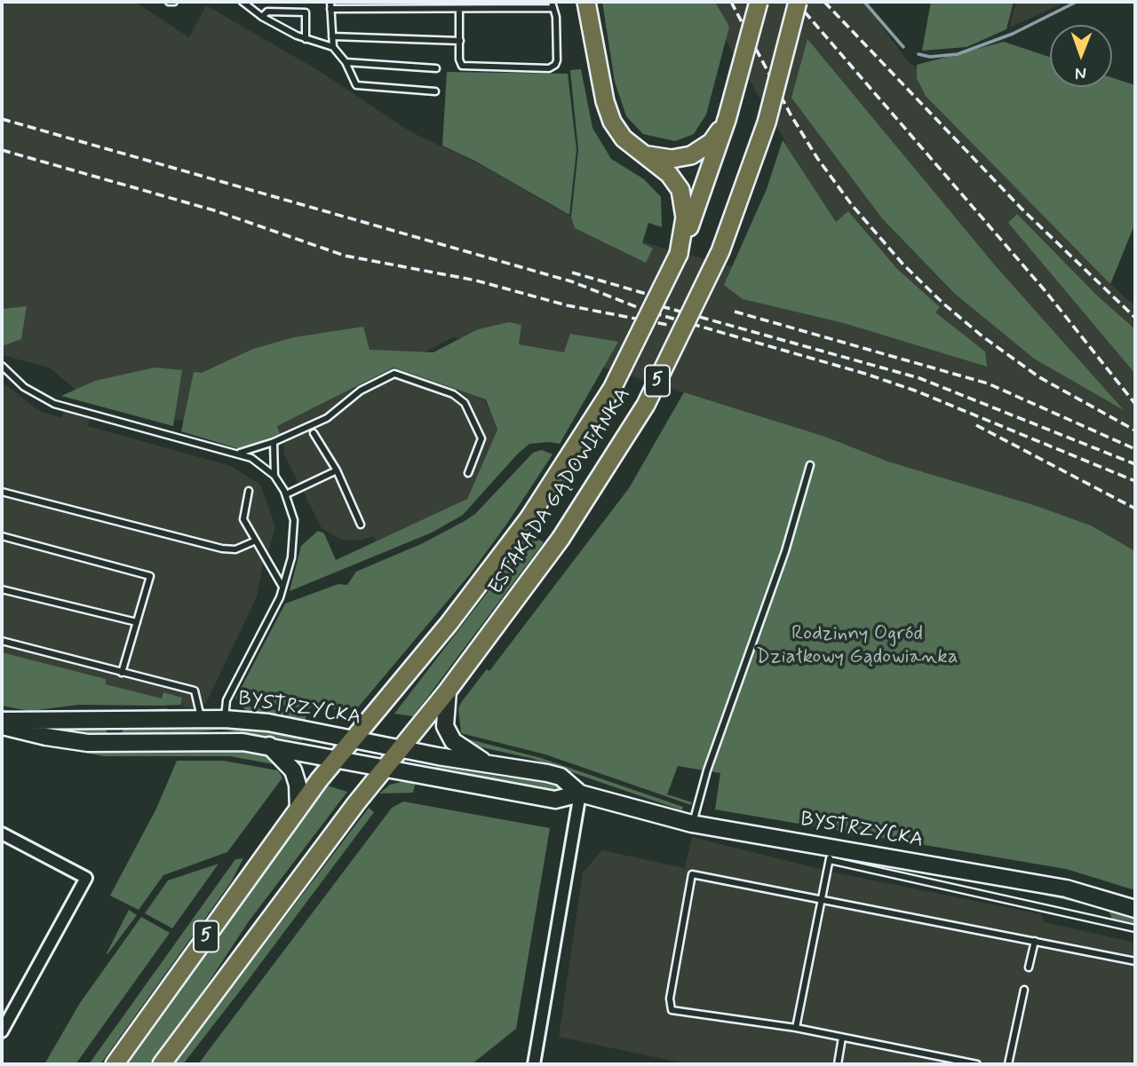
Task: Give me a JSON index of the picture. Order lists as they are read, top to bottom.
{
  "streets": {
    "main road": ["5", "ESTAKADA GĄDOWIANKA"],
    "street": ["BYSTRZYCKA"]
  },
  "crossings": [
    ["5", "ESTAKADA GĄDOWIANKA"],
    ["5", "BYSTRZYCKA"],
    ["ESTAKADA GĄDOWIANKA", "BYSTRZYCKA"]
  ],
  "parks": ["Rodzinny Ogród Działkowy Gądowianka"],
  "north": "bottom"
}
